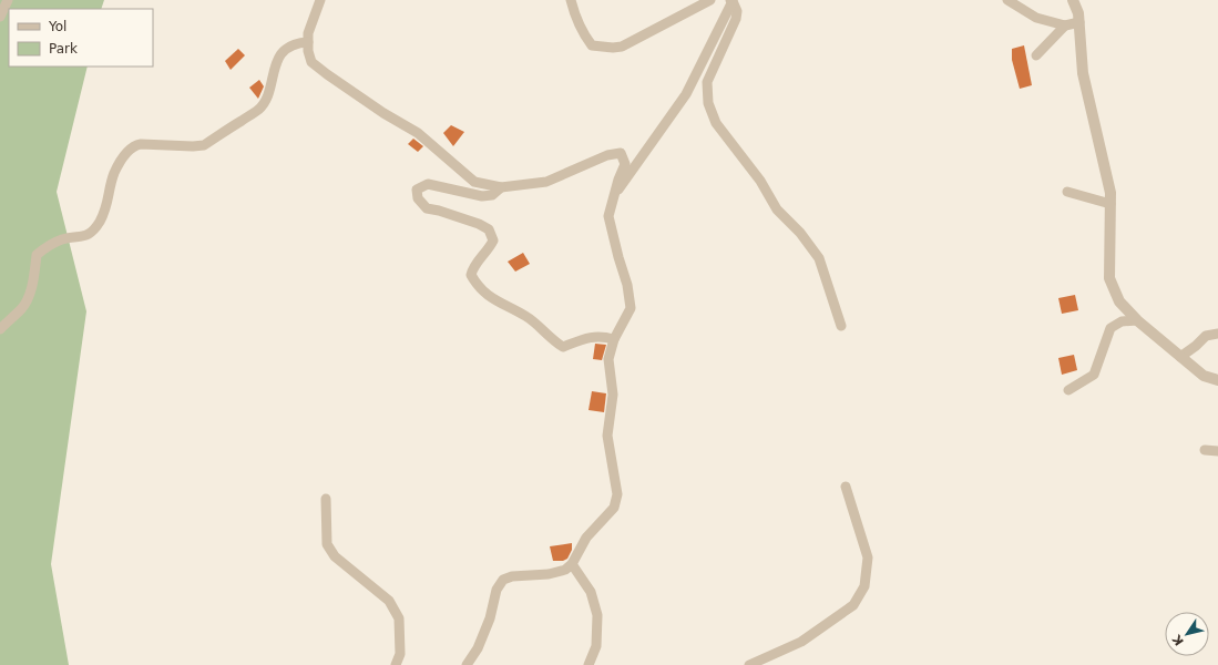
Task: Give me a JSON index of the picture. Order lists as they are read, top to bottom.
{
  "legend": ["Yol", "Park"],
  "north": "bottom left"
}
